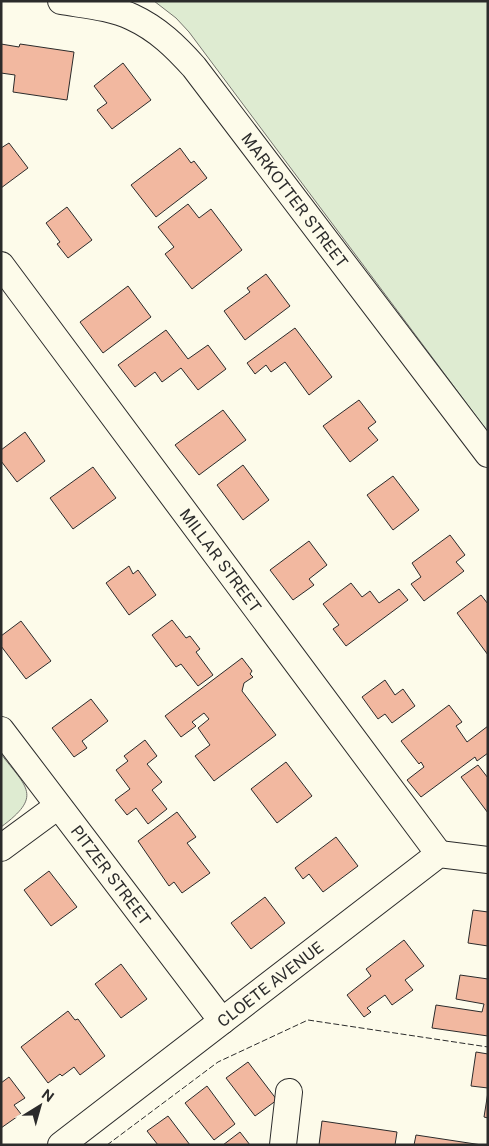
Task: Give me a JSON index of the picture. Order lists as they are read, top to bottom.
{
  "streets": {
    "street": [
      "MARKOTTER STREET",
      "MILLAR STREET",
      "PITZER STREET",
      "CLOETE AVENUE"
    ]
  },
  "crossings": [
    ["MILLAR STREET", "CLOETE AVENUE"],
    ["PITZER STREET", "CLOETE AVENUE"]
  ],
  "north": "top right"
}
